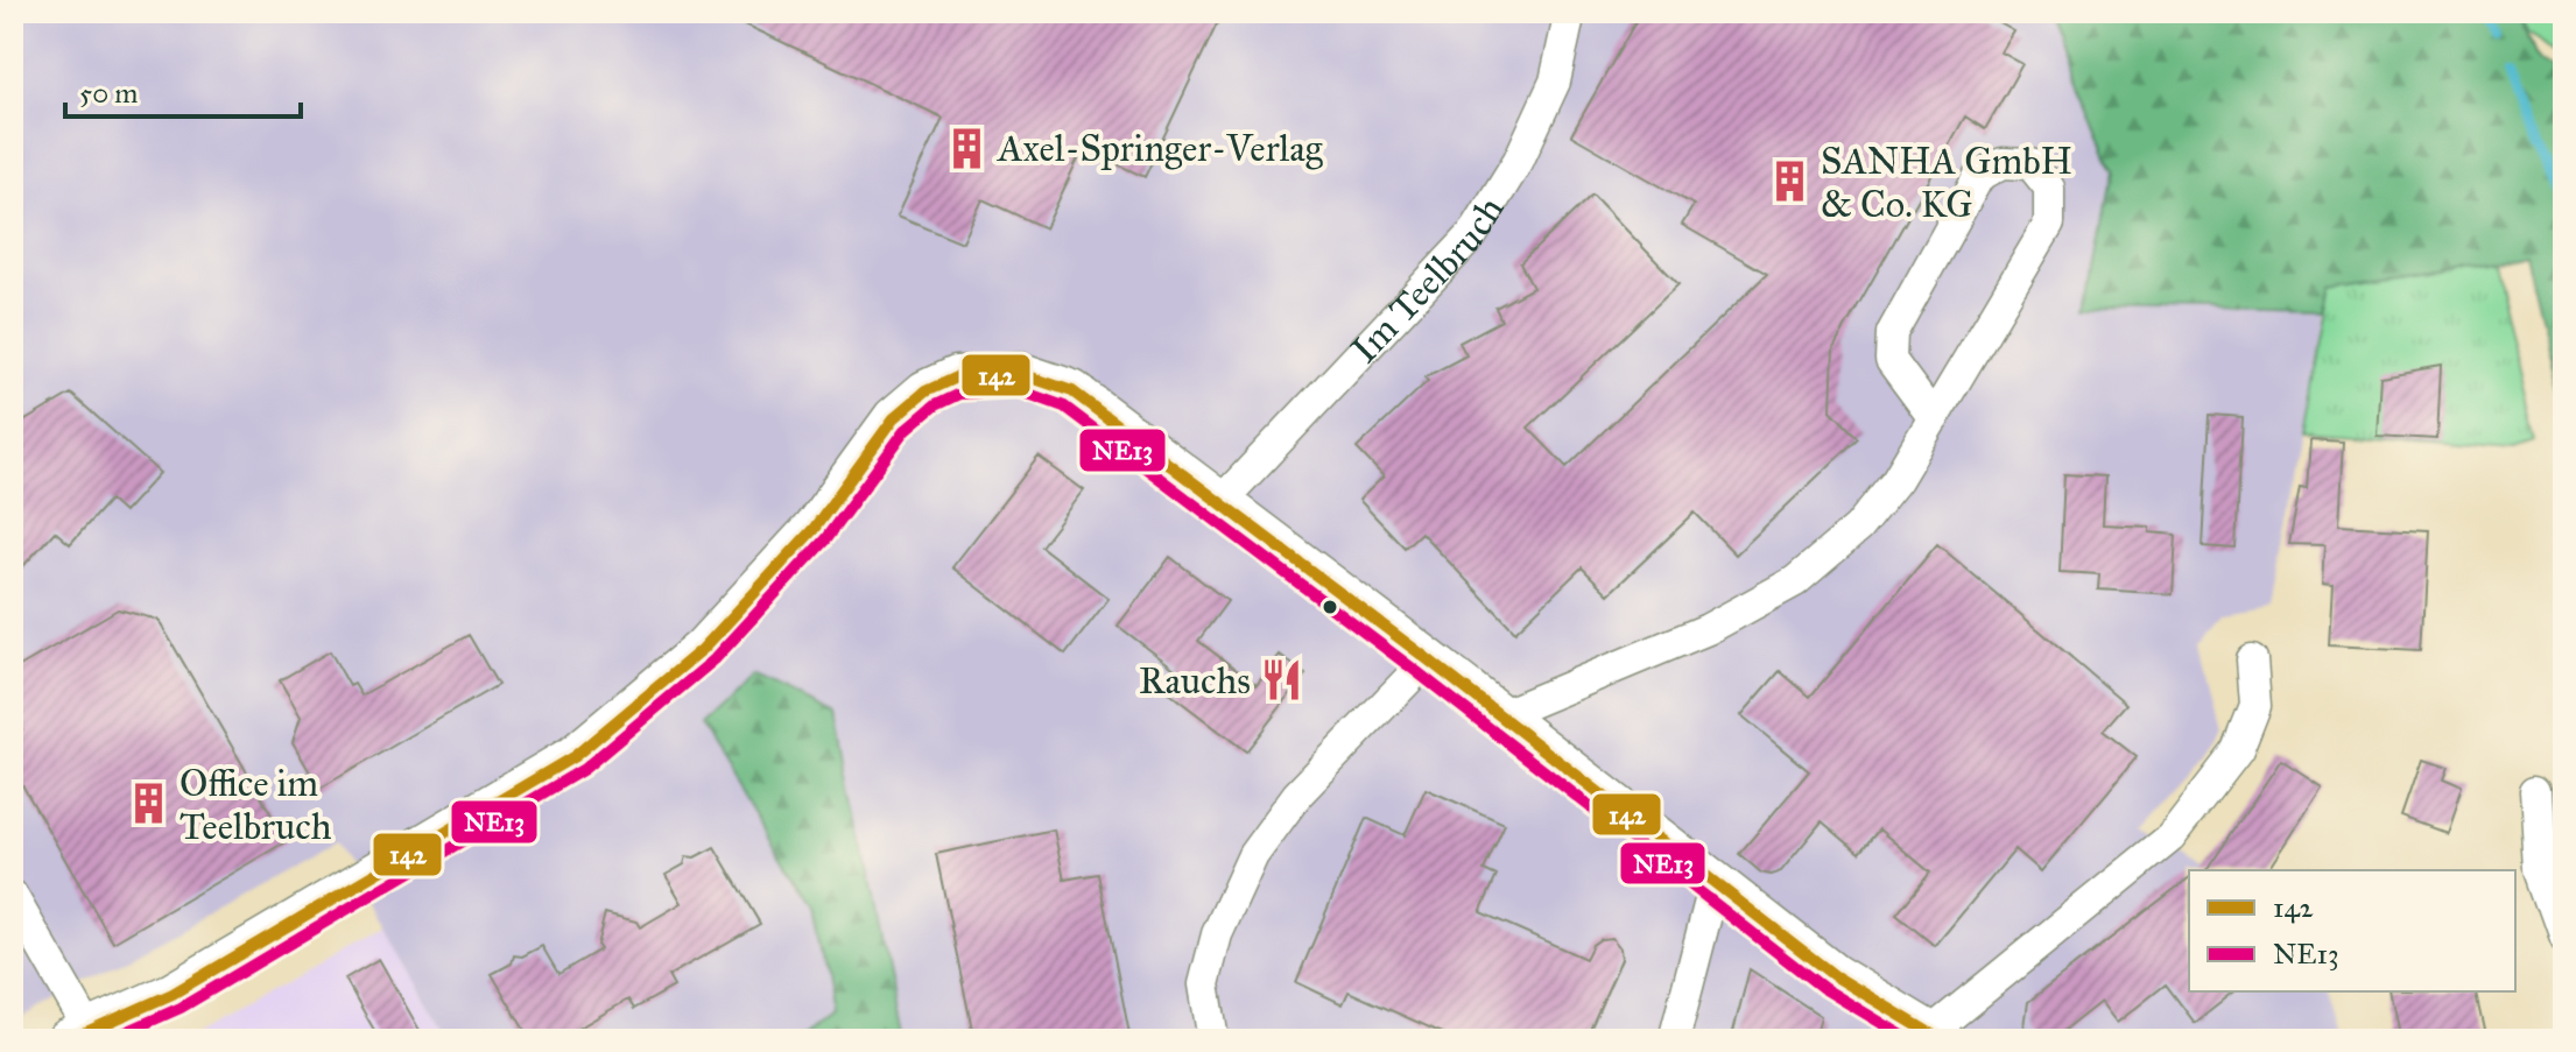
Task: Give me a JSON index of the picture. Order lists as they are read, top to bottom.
{
  "streets": {
    "street": ["Im Teelbruch"]
  },
  "places": {
    "building": ["Axel-Springer-Verlag", "SANHA GmbH & Co. KG", "Office im Teelbruch"],
    "restaurant": ["Rauchs"]
  },
  "lines": ["transit line 142", "transit line NE13"],
  "legend": ["142", "NE13"],
  "scale_bar": "50 m"
}
